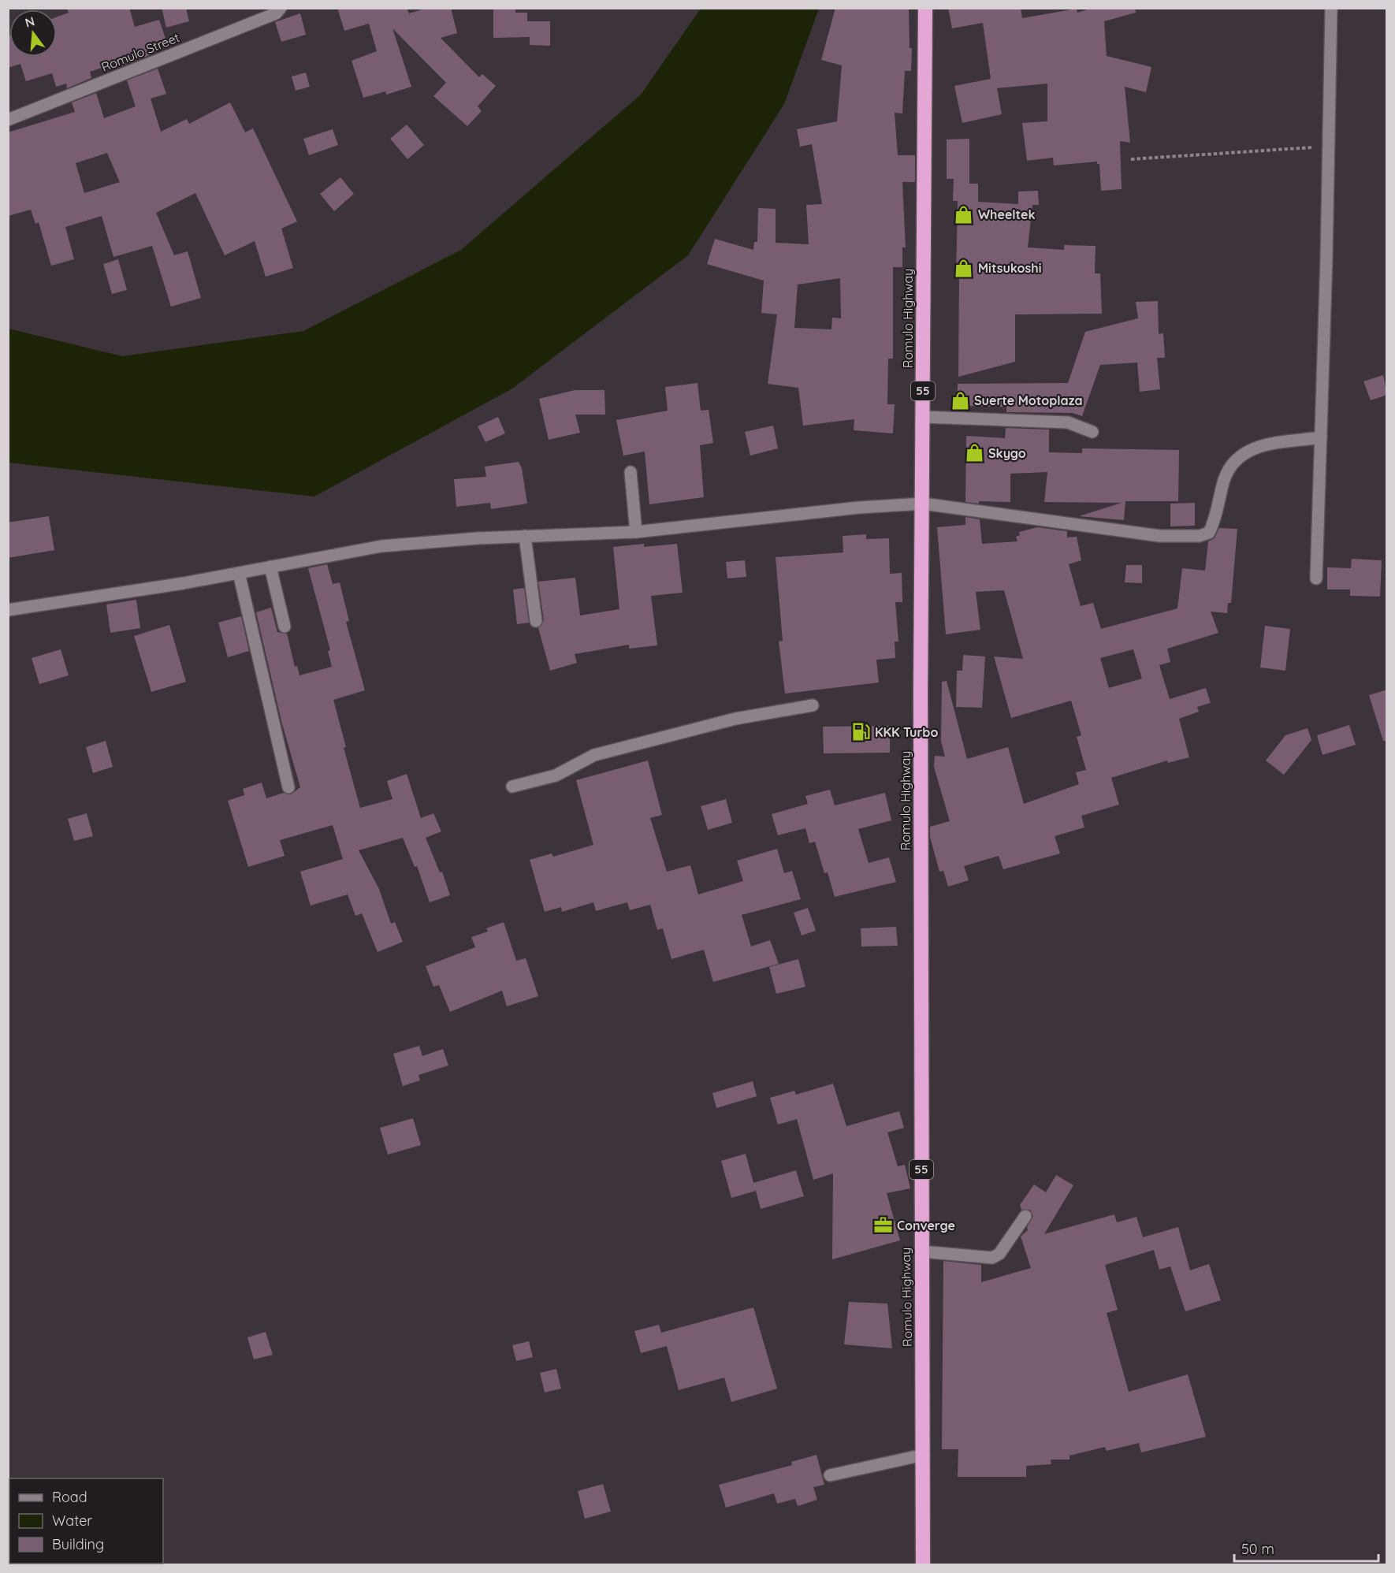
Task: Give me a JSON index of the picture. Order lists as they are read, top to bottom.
{
  "streets": {
    "highway": ["Romulo Highway", "55"],
    "street": ["Romulo Street"]
  },
  "places": {
    "shop": [
      "Wheeltek",
      "Mitsukoshi",
      "Suerte Motoplaza",
      "Skygo"
    ],
    "fuel station": ["KKK Turbo"],
    "office": ["Converge"]
  },
  "legend": ["Road", "Water", "Building"],
  "scale_bar": "50 m",
  "north": "top"
}
